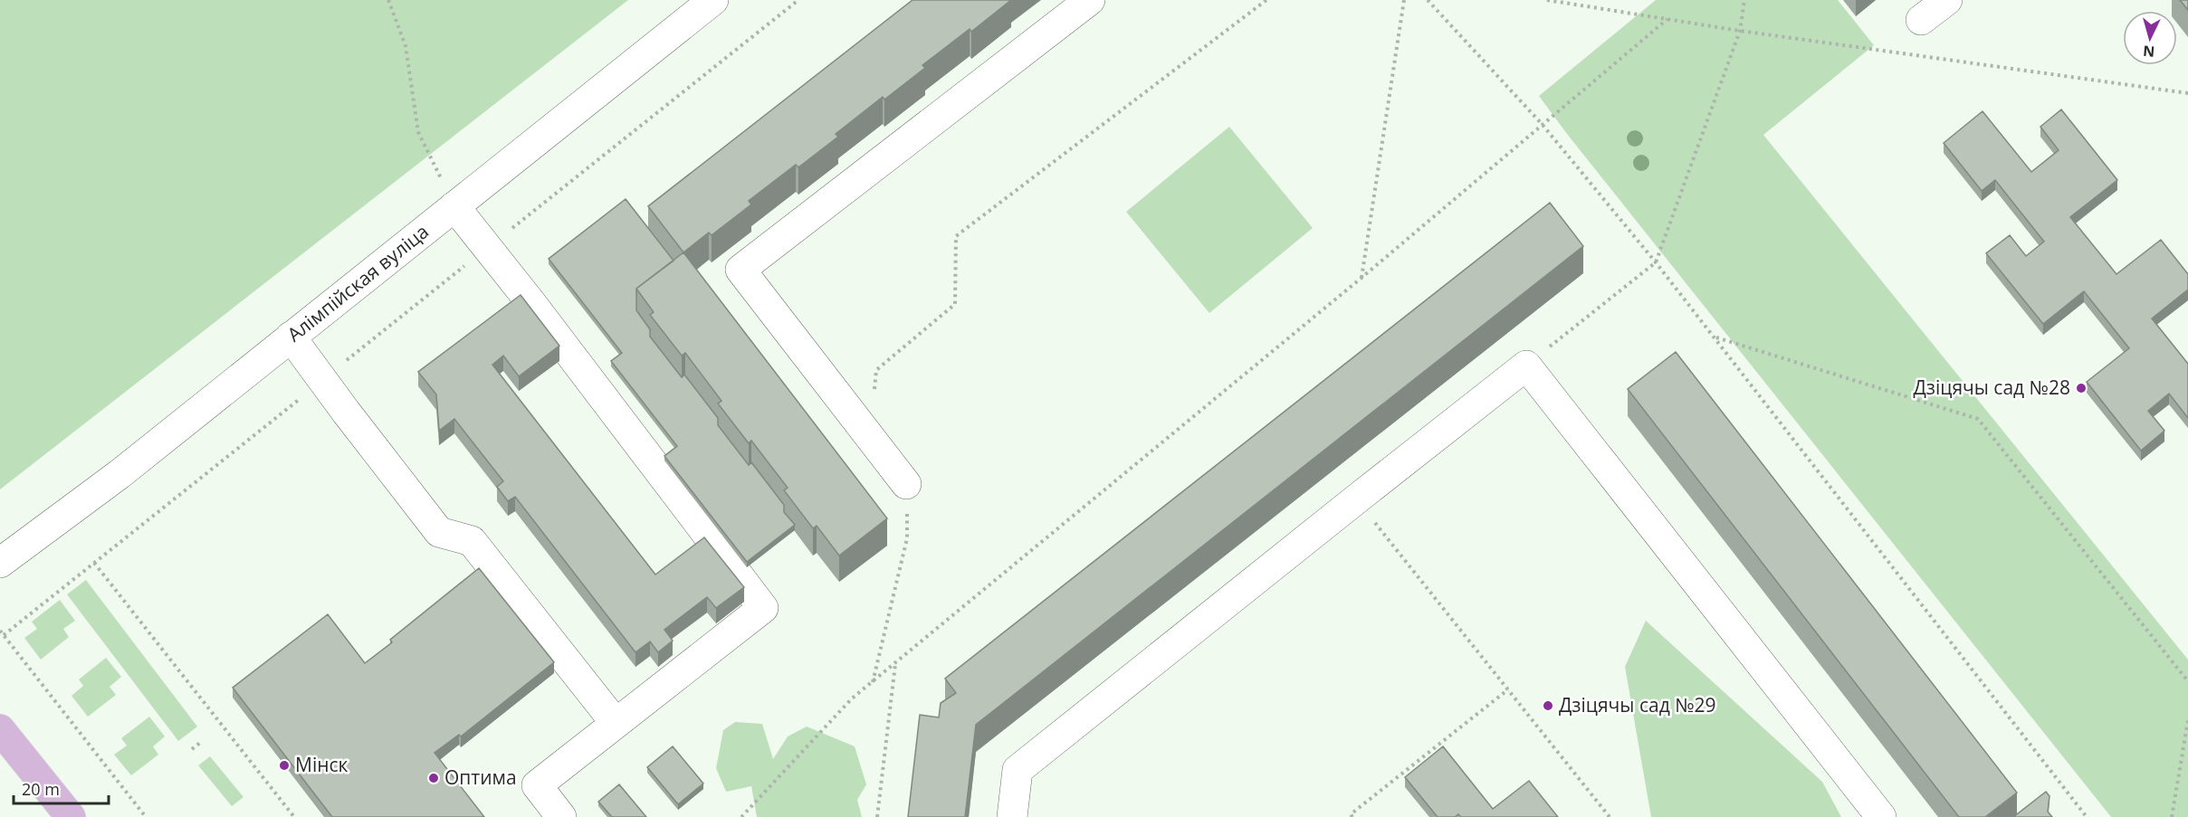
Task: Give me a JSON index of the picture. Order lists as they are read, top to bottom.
{
  "streets": {
    "street": ["Алімпійская вуліца"]
  },
  "places": [
    "Дзіцячы сад №28",
    "Дзіцячы сад №29",
    "Мінск",
    "Оптима"
  ],
  "scale_bar": "20 m",
  "north": "bottom"
}
